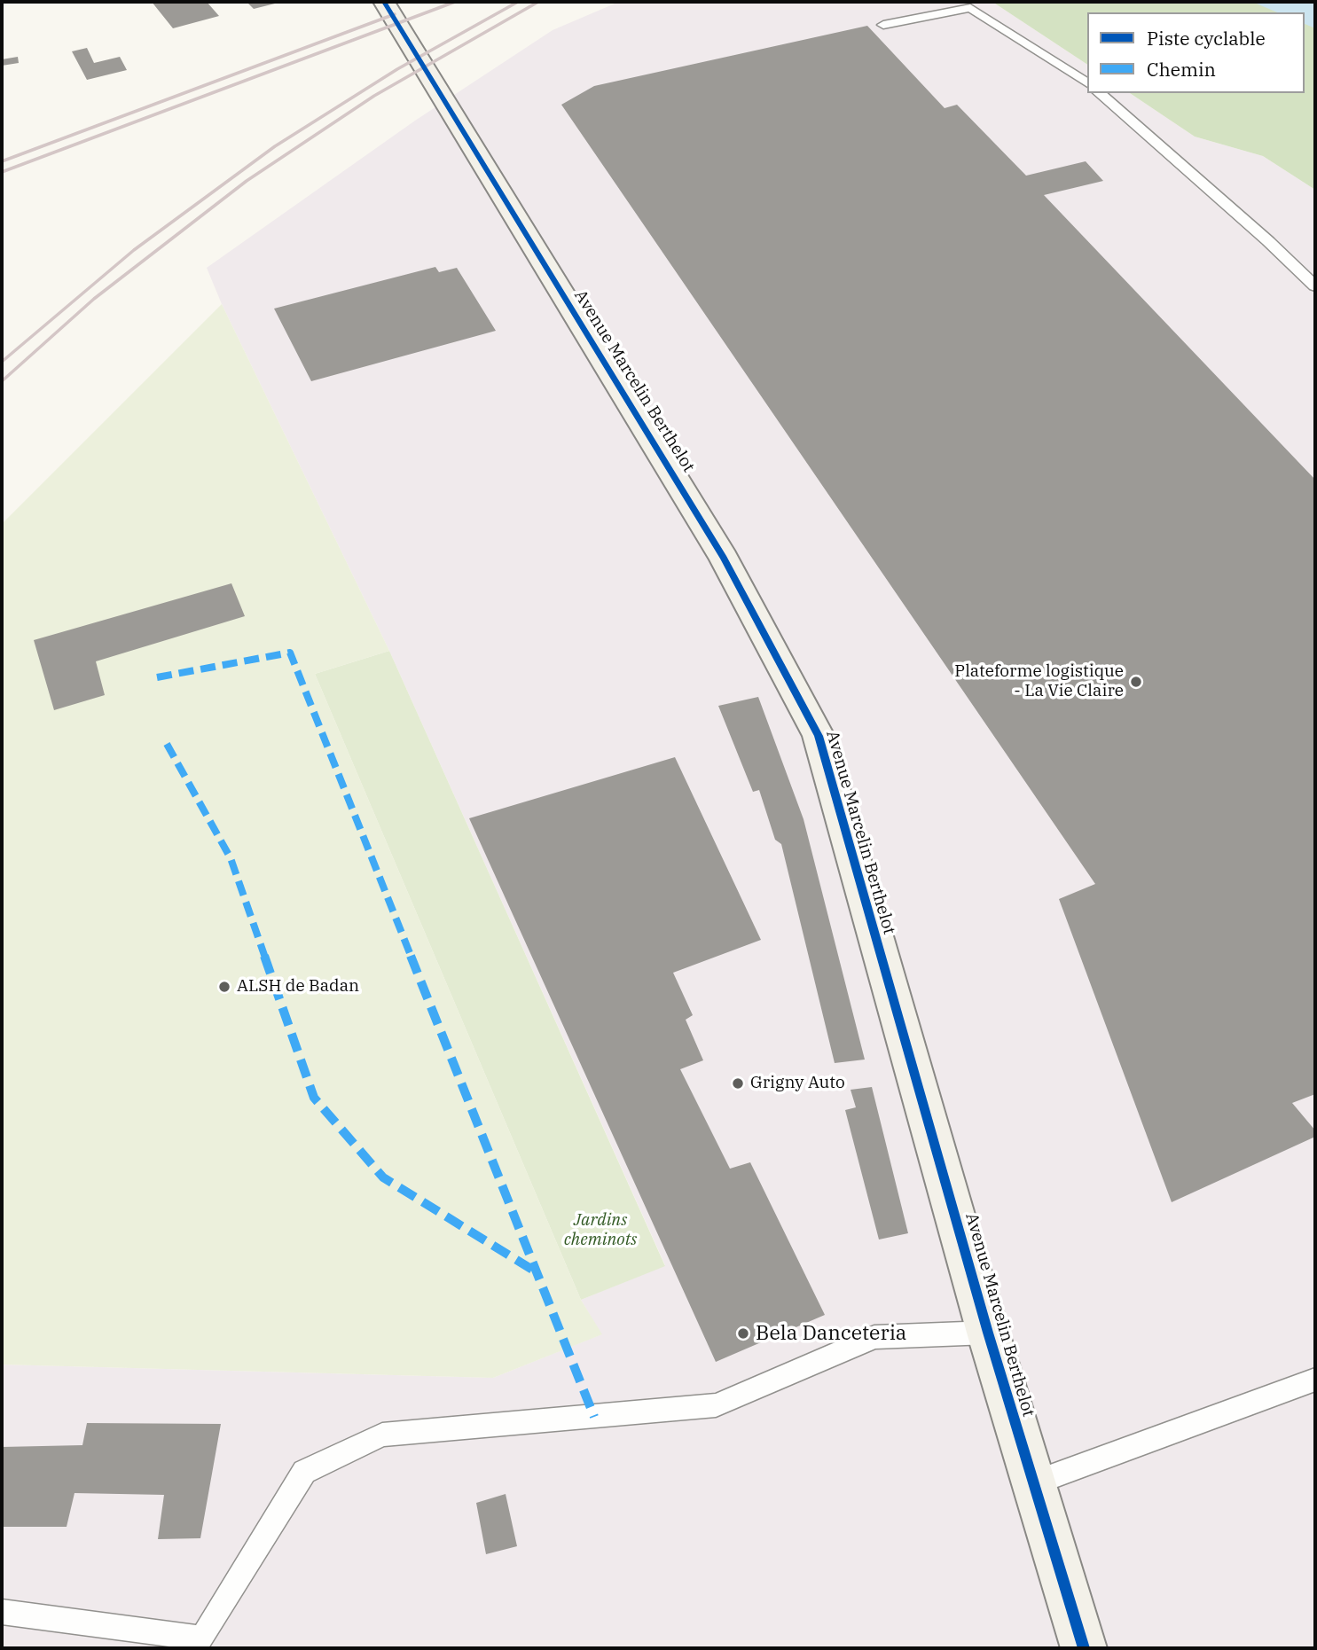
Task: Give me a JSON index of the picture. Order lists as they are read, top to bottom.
{
  "streets": {
    "street": ["Avenue Marcelin Berthelot"]
  },
  "parks": ["Jardins cheminots"],
  "places": [
    "Plateforme logistique - La Vie Claire",
    "ALSH de Badan",
    "Grigny Auto",
    "Bela Danceteria"
  ],
  "legend": ["Piste cyclable", "Chemin"]
}
